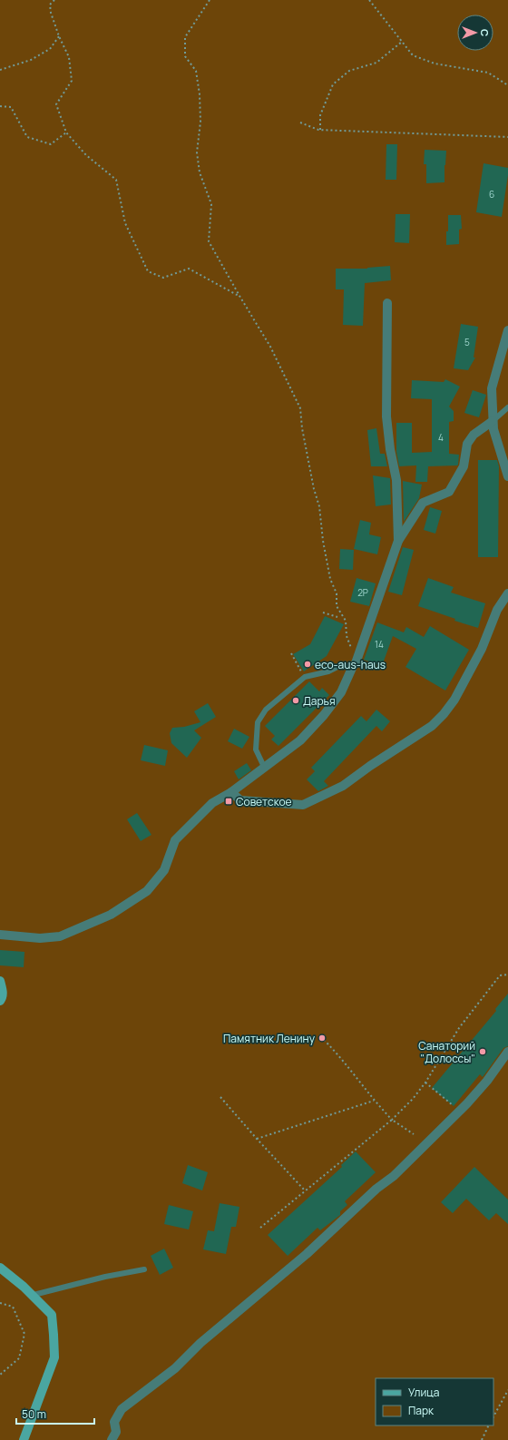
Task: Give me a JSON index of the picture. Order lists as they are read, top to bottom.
{
  "places": {
    "other": [
      "eco-aus-haus",
      "Дарья",
      "Памятник Ленину",
      "Санаторий \"Долоссы\""
    ],
    "transit": ["Советское"]
  },
  "house_numbers": [
    "6",
    "5",
    "4",
    "2Р",
    "14"
  ],
  "legend": ["Улица", "Парк"],
  "scale_bar": "50 m",
  "north": "right"
}
